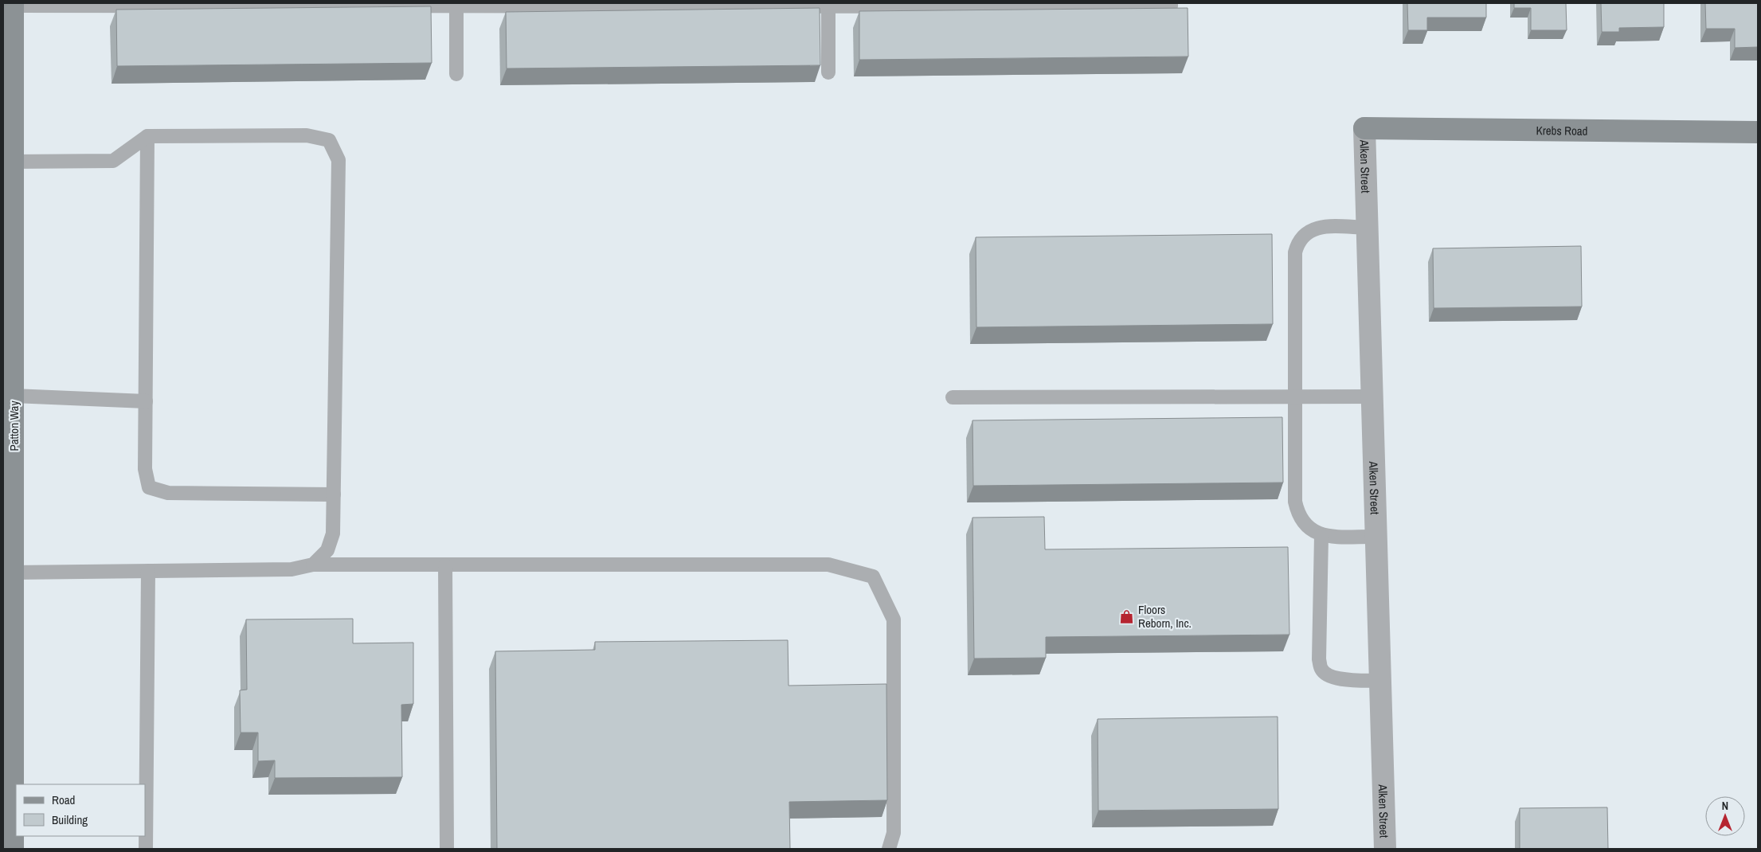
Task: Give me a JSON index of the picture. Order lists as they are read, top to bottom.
{
  "streets": {
    "street": ["Krebs Road", "Alken Street", "Patton Way"]
  },
  "crossings": [
    ["Krebs Road", "Alken Street"]
  ],
  "places": {
    "shop": ["Floors Reborn, Inc."]
  },
  "legend": ["Road", "Building"],
  "north": "top"
}
